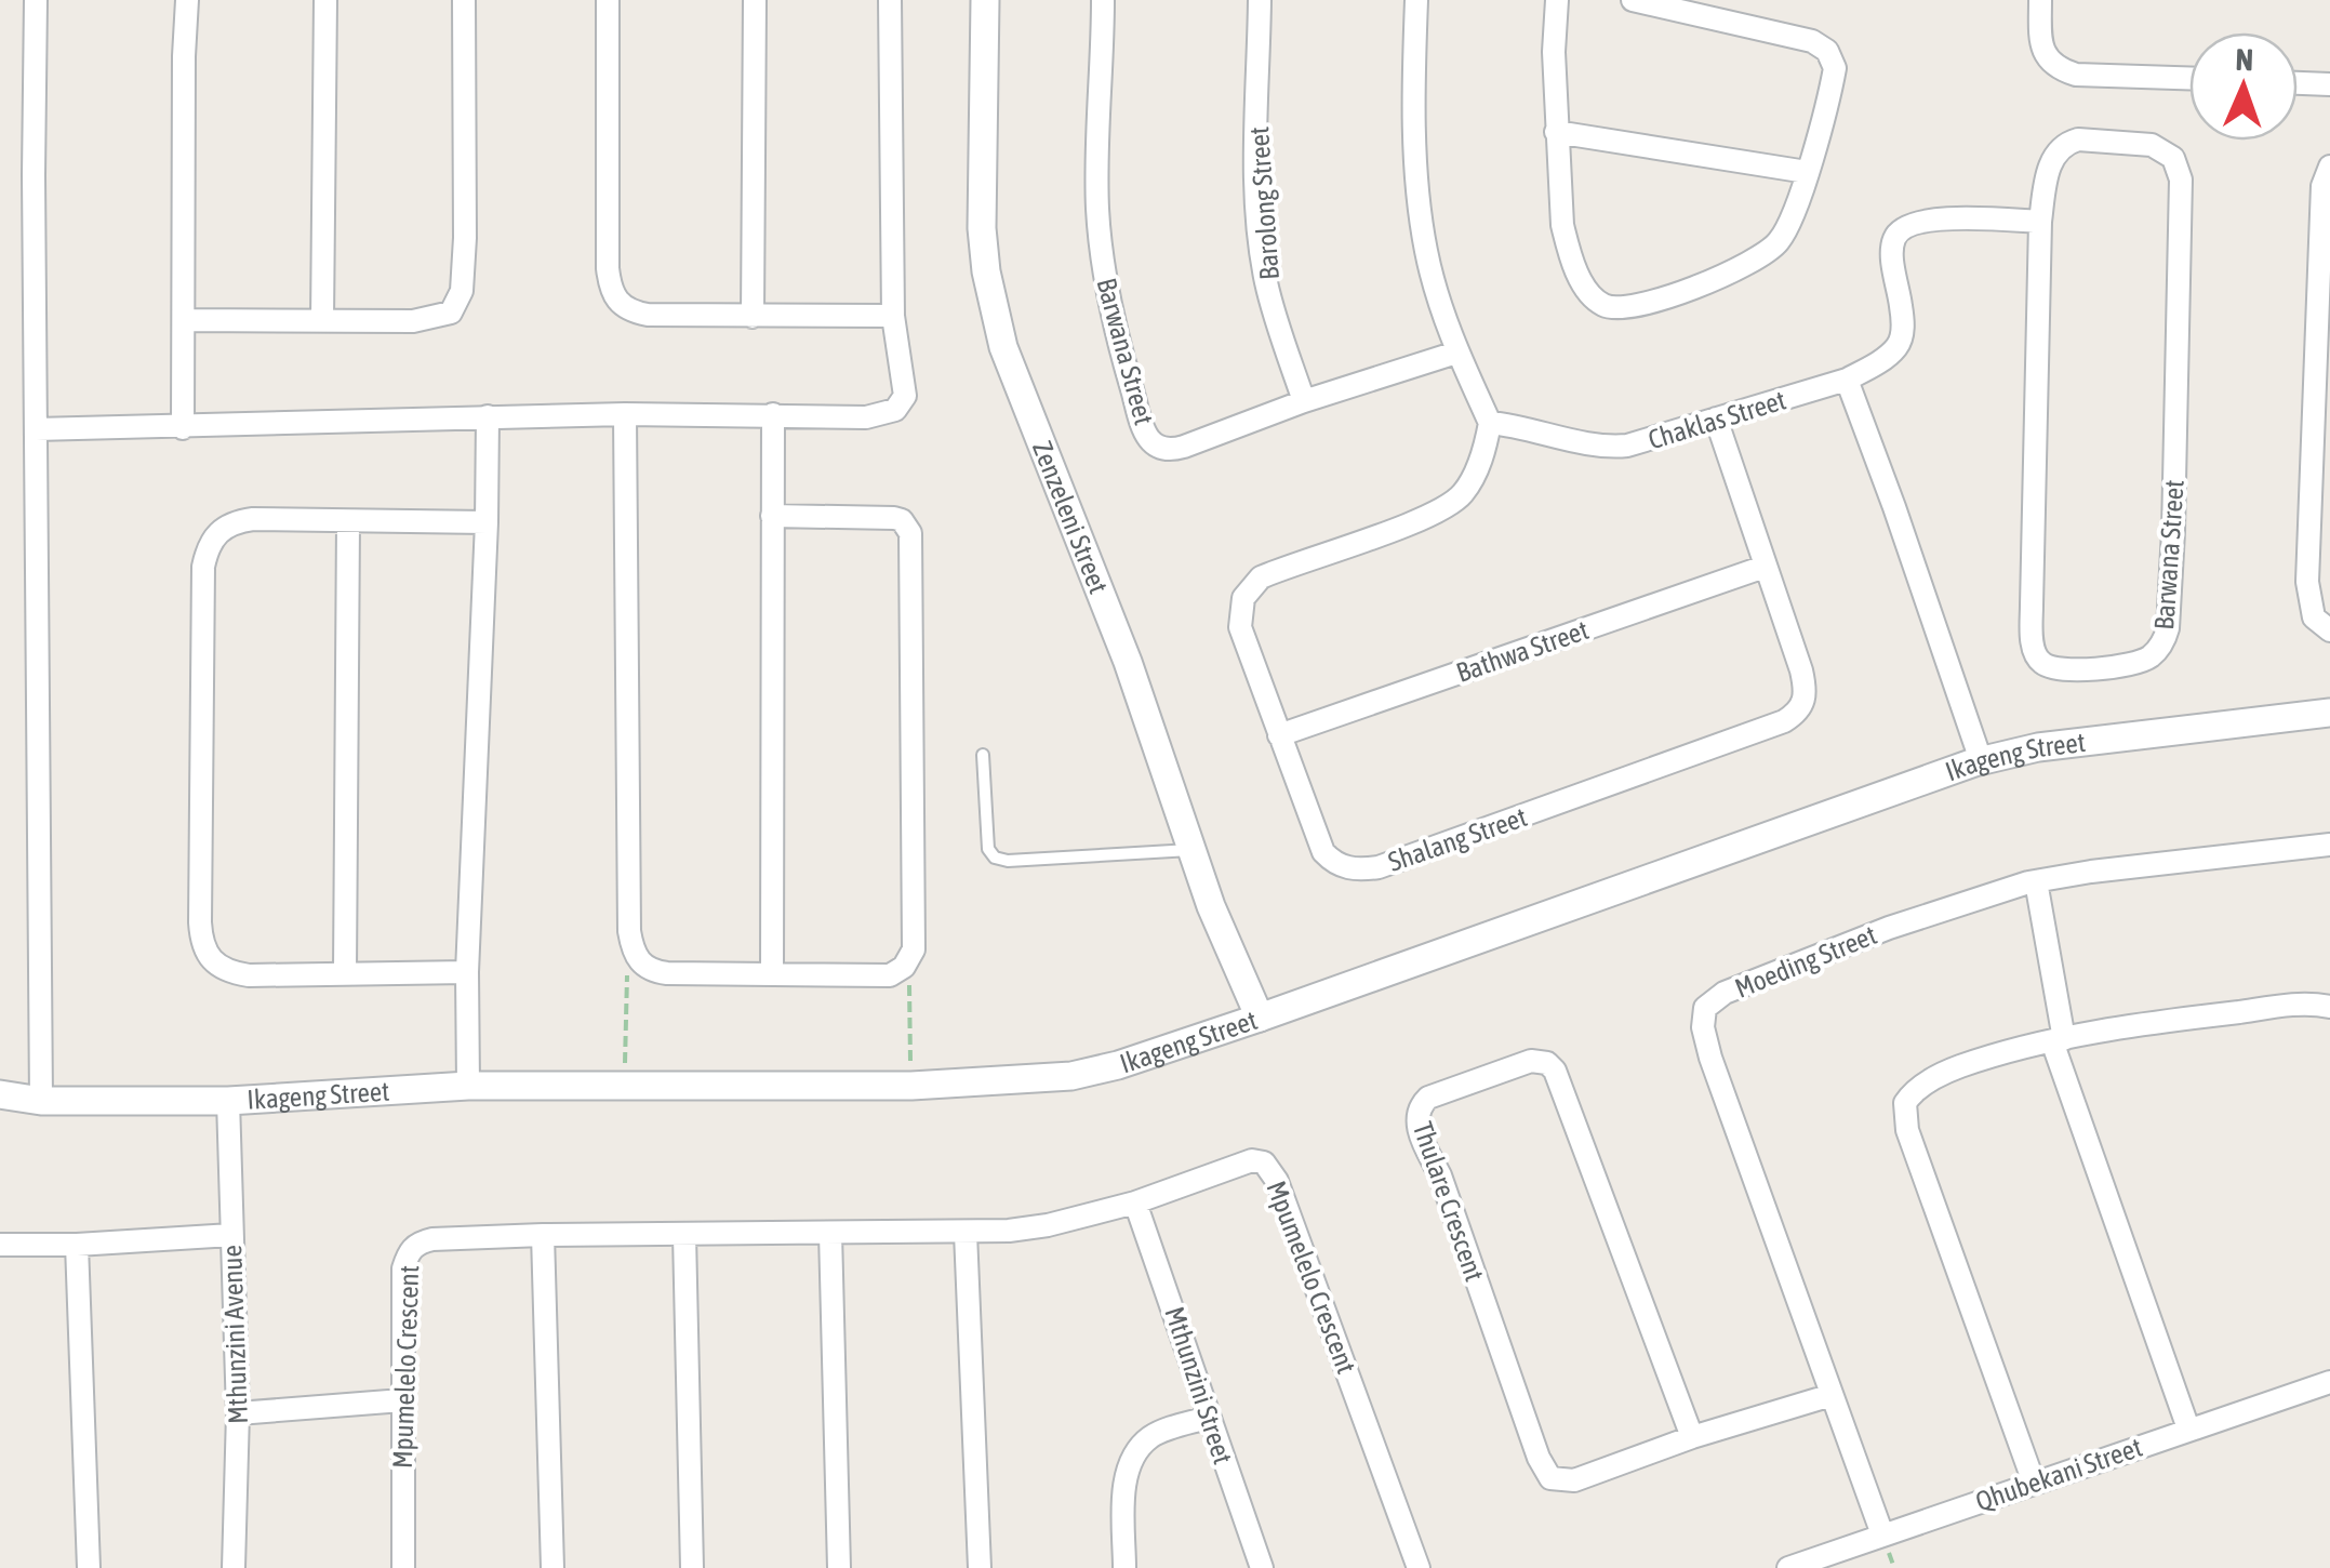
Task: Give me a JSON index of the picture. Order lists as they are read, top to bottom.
{
  "streets": {
    "street": [
      "Barolong Street",
      "Barwana Street",
      "Chaklas Street",
      "Zenzeleni Street",
      "Bathwa Street",
      "Ikageng Street",
      "Shalang Street",
      "Moeding Street",
      "Thulare Crescent",
      "Mpumelelo Crescent",
      "Mthunzini Avenue",
      "Mthunzini Street",
      "Qhubekani Street"
    ]
  },
  "crossings": [
    ["Barolong Street", "Barwana Street"],
    ["Chaklas Street", "Shalang Street"],
    ["Zenzeleni Street", "Ikageng Street"],
    ["Bathwa Street", "Shalang Street"],
    ["Ikageng Street", "Mthunzini Avenue"],
    ["Moeding Street", "Thulare Crescent"],
    ["Moeding Street", "Qhubekani Street"],
    ["Mpumelelo Crescent", "Mthunzini Street"]
  ],
  "north": "top"
}
